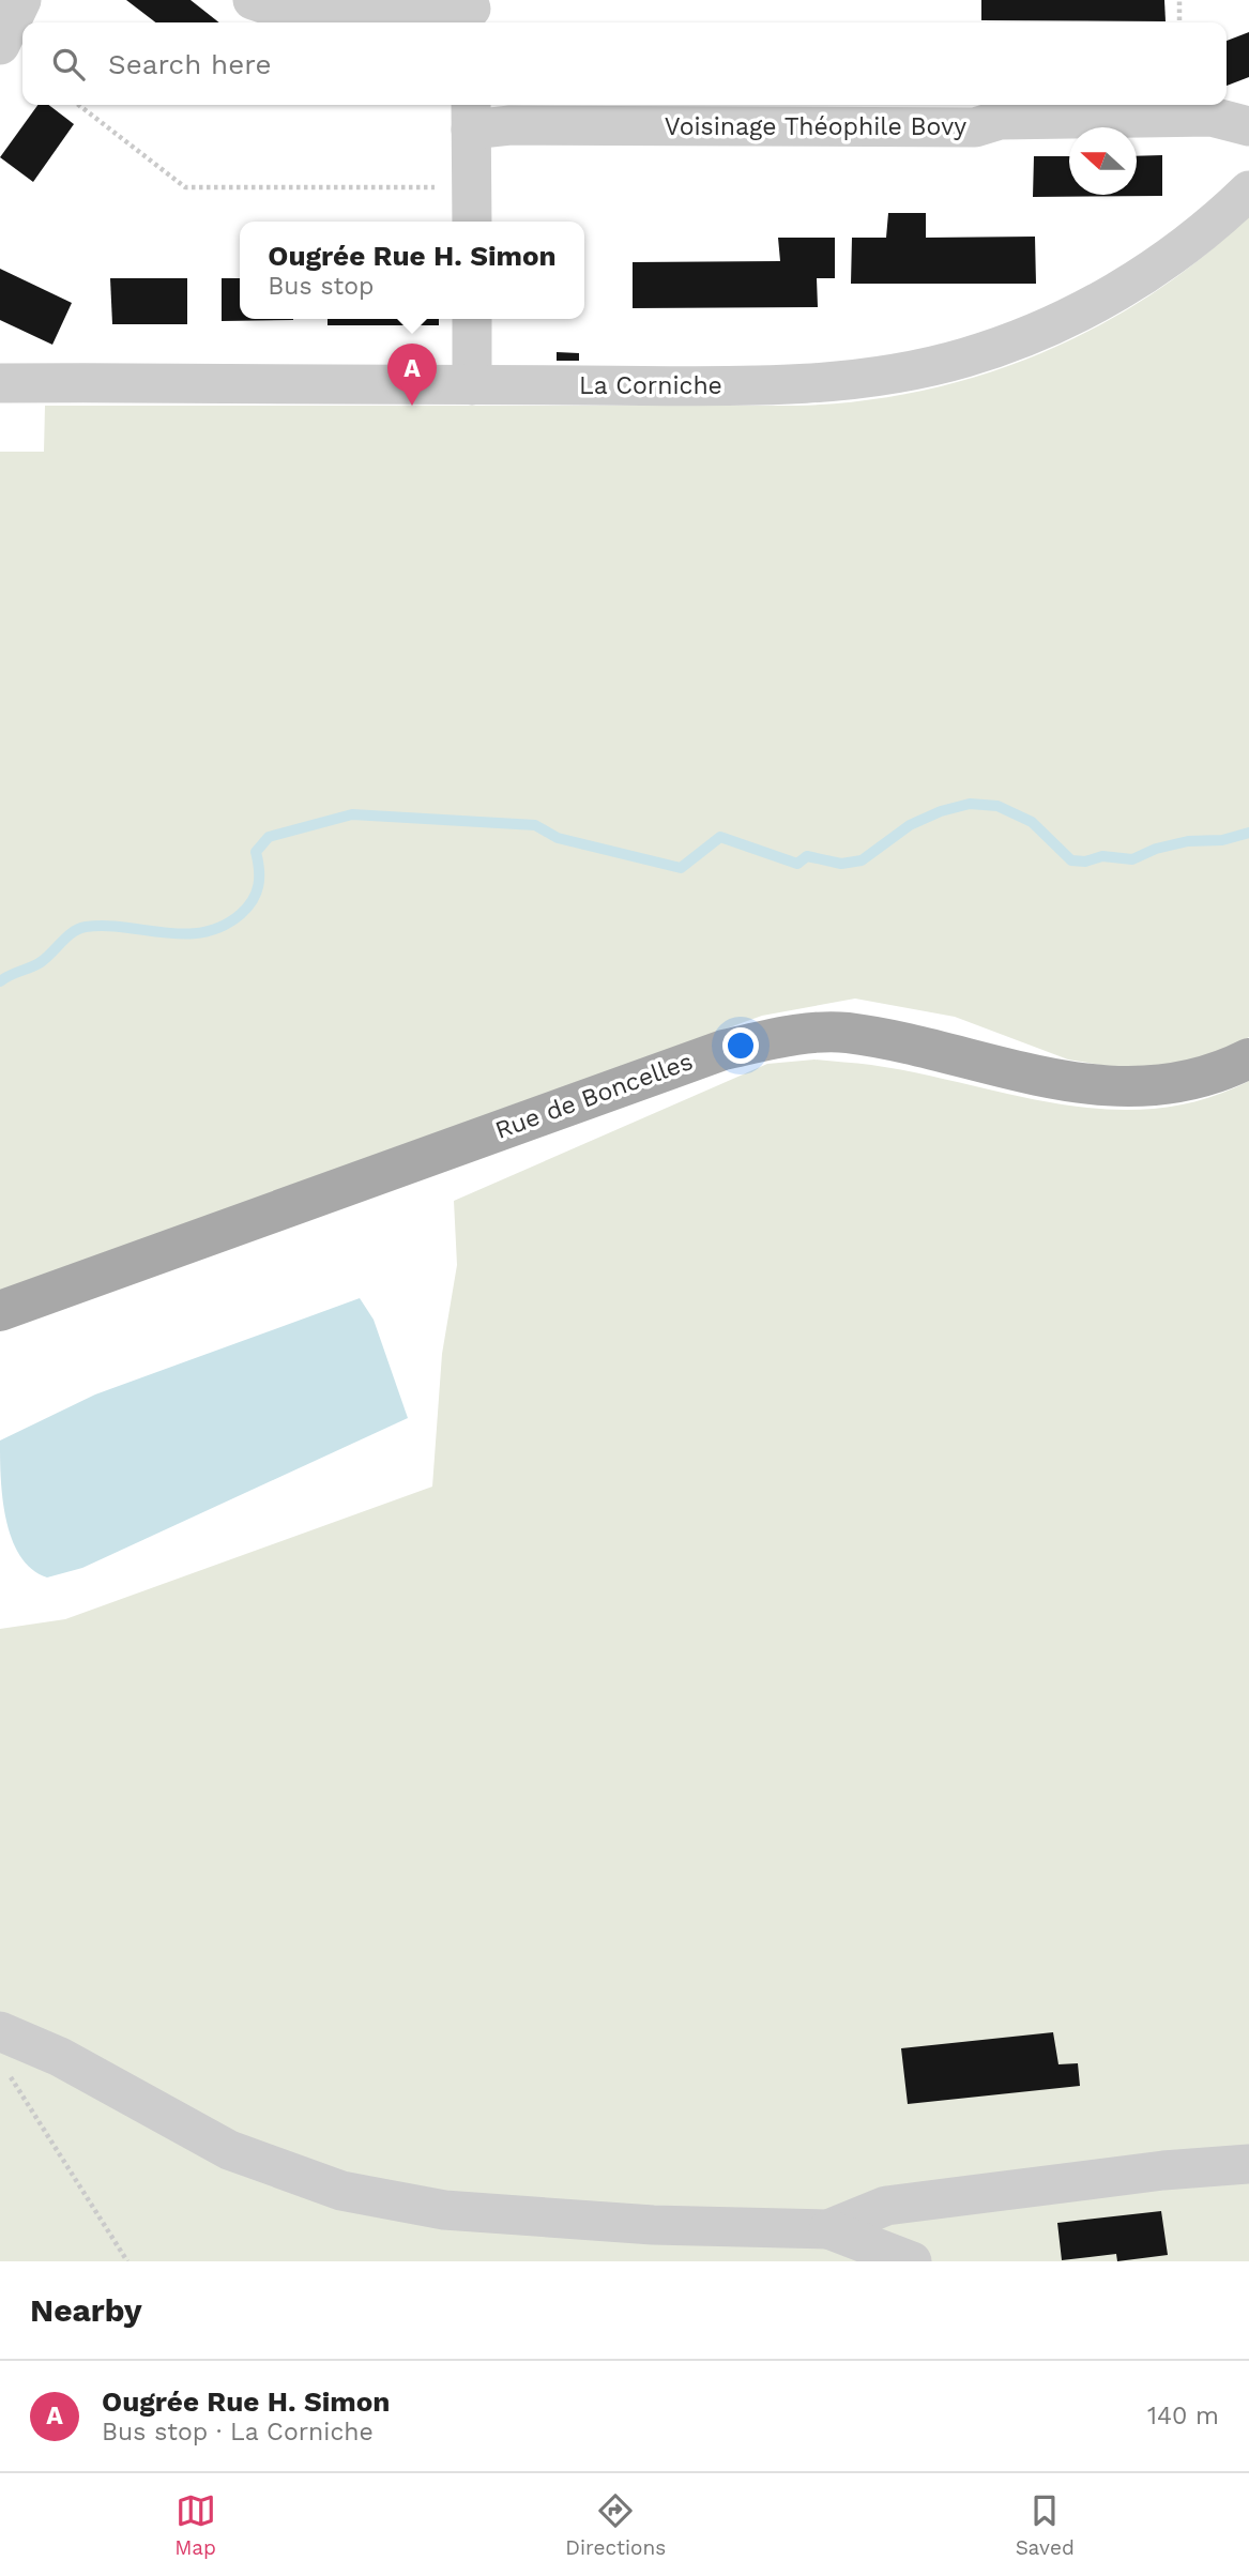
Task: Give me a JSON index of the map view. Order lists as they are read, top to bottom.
{
  "streets": {
    "main road": ["Rue de Boncelles"],
    "street": ["Voisinage Théophile Bovy", "La Corniche"]
  },
  "north": "left",
  "page": {
    "search": "Search here",
    "popup": ["Ougrée Rue H. Simon", "Bus stop"],
    "pins": "A",
    "heading": "Nearby",
    "list": [
      {
        "mark": "A",
        "name": "Ougrée Rue H. Simon",
        "note": "Bus stop · La Corniche",
        "value": "140 m"
      }
    ],
    "nav": ["Map", "Directions", "Saved"]
  }
}
